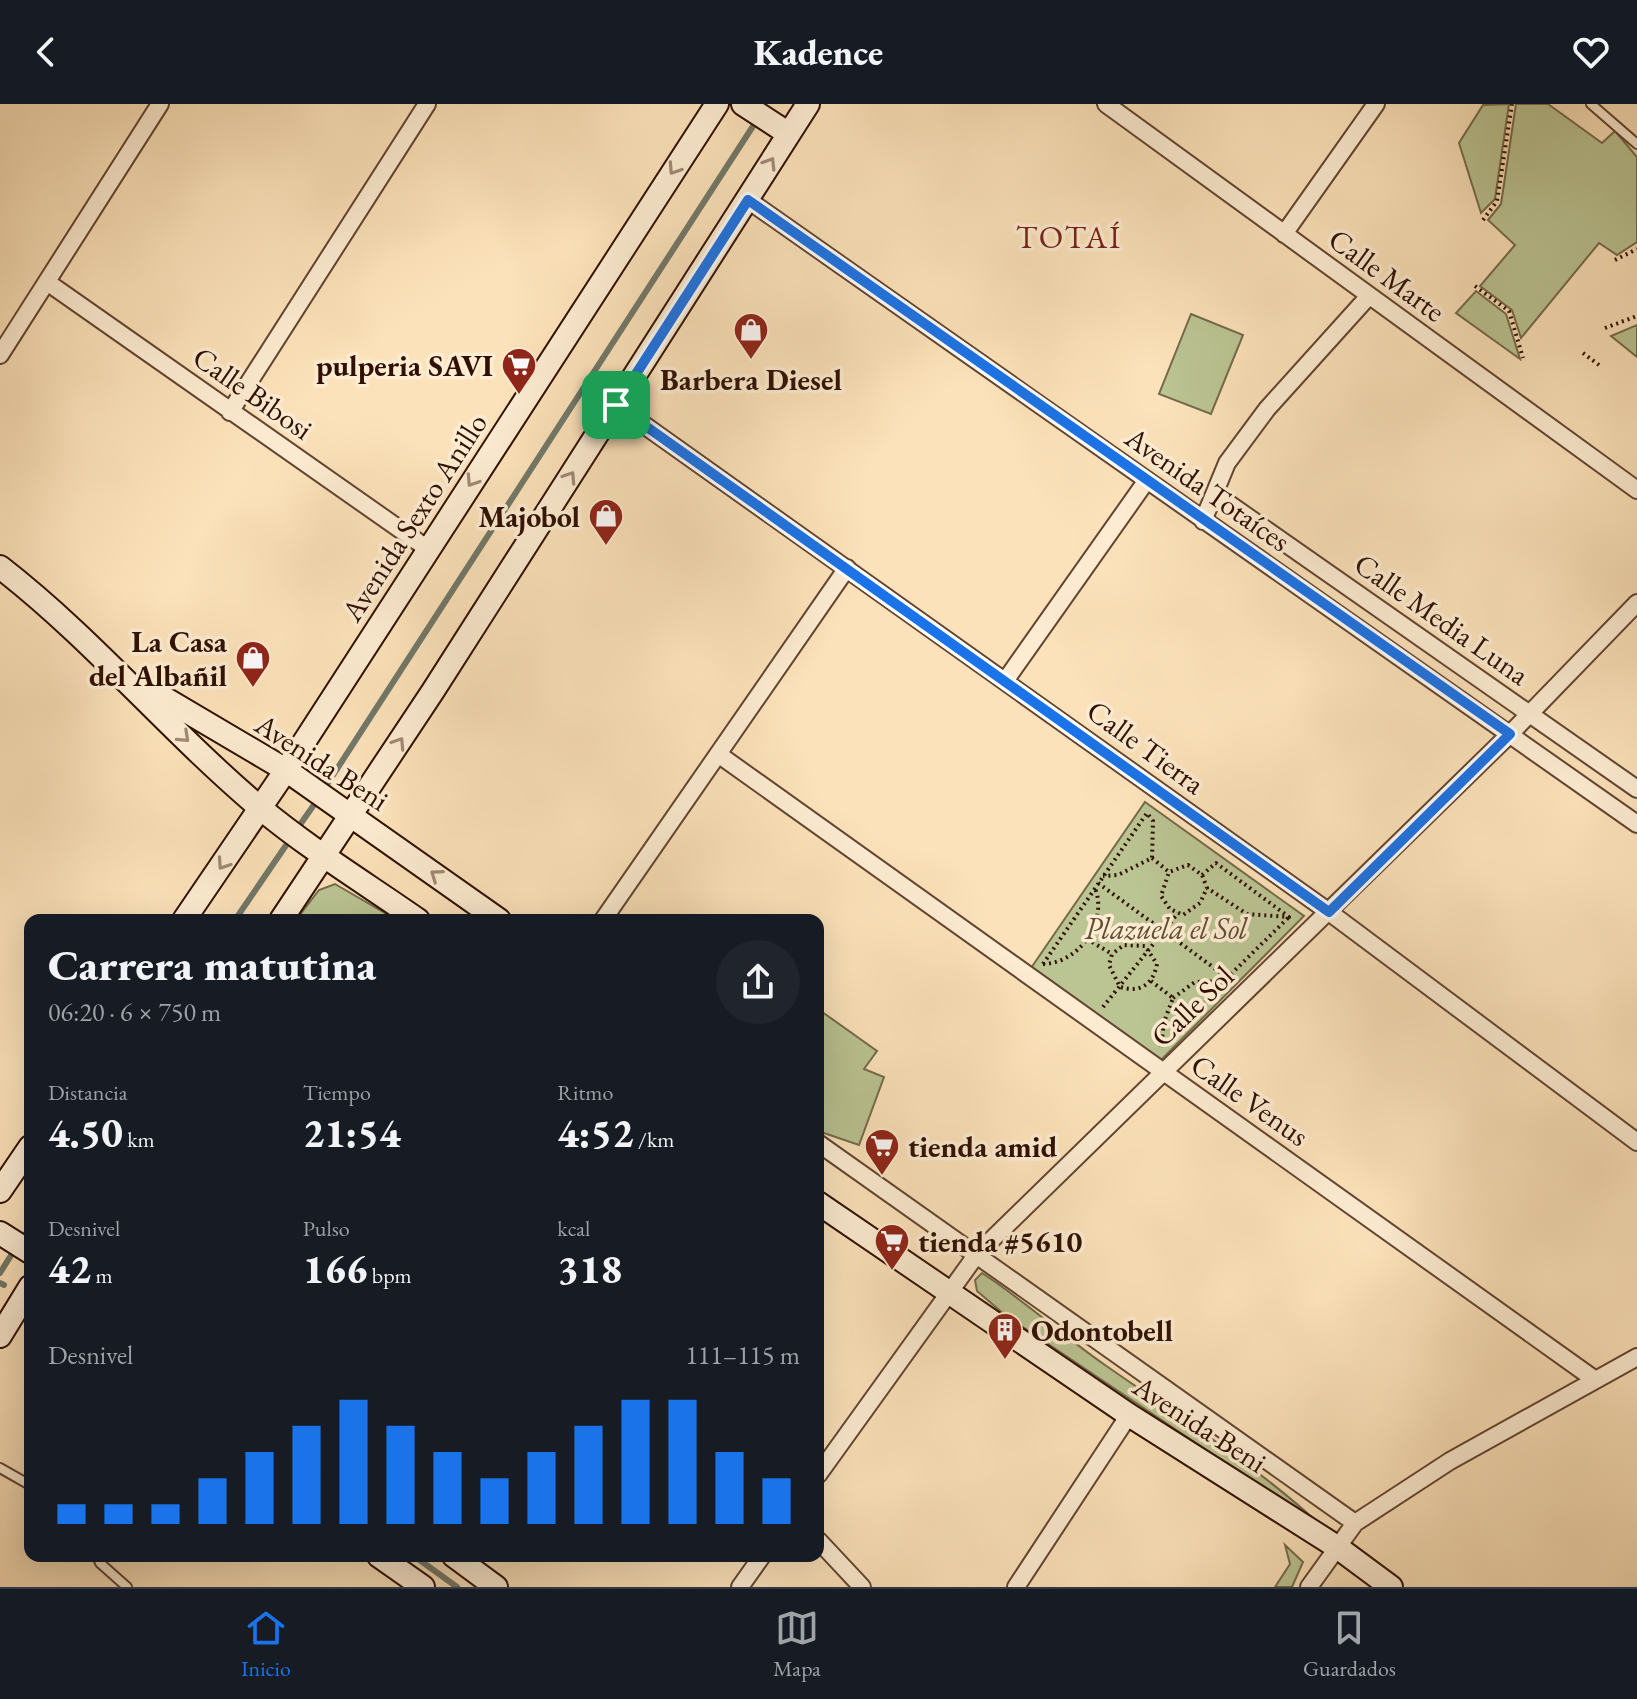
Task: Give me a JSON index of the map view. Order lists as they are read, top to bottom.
{
  "streets": {
    "main road": ["Avenida Sexto Anillo", "Avenida Beni"],
    "street": [
      "Calle Marte",
      "Calle Bibosi",
      "Avenida Totaíces",
      "Calle Media Luna",
      "Calle Tierra",
      "Calle Sol",
      "Calle Venus"
    ]
  },
  "crossings": [
    ["Calle Bibosi", "Avenida Sexto Anillo"],
    ["Avenida Totaíces", "Calle Sol"],
    ["Avenida Sexto Anillo", "Avenida Beni"],
    ["Calle Media Luna", "Calle Sol"],
    ["Calle Tierra", "Calle Sol"],
    ["Avenida Beni", "Calle Sol"],
    ["Calle Sol", "Calle Venus"]
  ],
  "districts": ["TOTAÍ"],
  "parks": ["Plazuela el Sol"],
  "places": {
    "shop": ["Barbera Diesel", "Majobol", "La Casa del Albañil"],
    "supermarket": ["pulperia SAVI", "tienda amid", "tienda #5610"],
    "building": ["Odontobell"]
  },
  "page": {
    "header": "Kadence",
    "heading": ["Carrera matutina", "06:20 · 6 × 750 m"],
    "stats": [
      ["Distancia", "4.50 km"],
      ["Tiempo", "21:54"],
      ["Ritmo", "4:52 /km"],
      ["Desnivel", "42 m"],
      ["Pulso", "166 bpm"],
      ["kcal", "318"]
    ],
    "chart": ["Desnivel", "111–115 m"],
    "tabs": ["Inicio", "Mapa", "Guardados"]
  }
}
